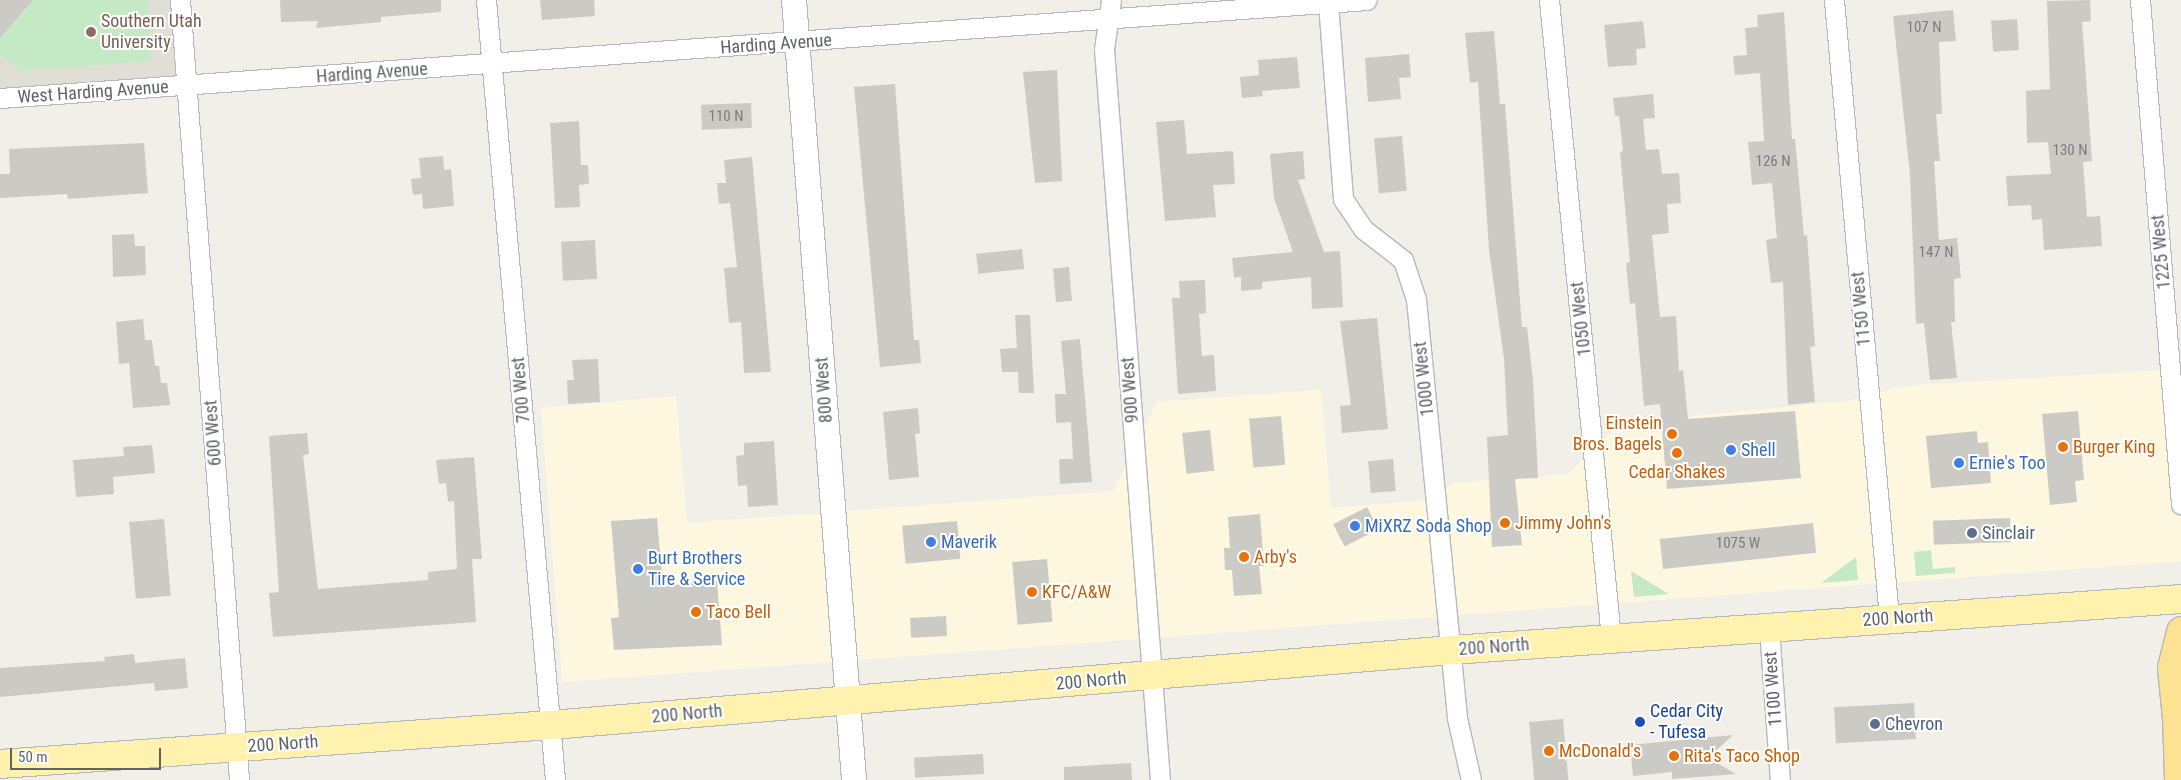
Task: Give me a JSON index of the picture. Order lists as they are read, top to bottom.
{
  "streets": {
    "main road": ["200 North"],
    "street": [
      "Harding Avenue",
      "West Harding Avenue",
      "1225 West",
      "1150 West",
      "1050 West",
      "1000 West",
      "700 West",
      "800 West",
      "900 West",
      "600 West",
      "1100 West"
    ]
  },
  "crossings": [
    ["Harding Avenue", "West Harding Avenue"],
    ["Harding Avenue", "1000 West"],
    ["Harding Avenue", "700 West"],
    ["Harding Avenue", "800 West"],
    ["Harding Avenue", "900 West"],
    ["Harding Avenue", "600 West"],
    ["West Harding Avenue", "600 West"],
    ["1150 West", "200 North"],
    ["1050 West", "200 North"],
    ["1000 West", "200 North"],
    ["700 West", "200 North"],
    ["800 West", "200 North"],
    ["900 West", "200 North"],
    ["600 West", "200 North"],
    ["200 North", "1100 West"]
  ],
  "places": [
    "Southern Utah University",
    "Einstein Bros. Bagels",
    "Burger King",
    "Shell",
    "Cedar Shakes",
    "Ernie's Too",
    "Jimmy John's",
    "MiXRZ Soda Shop",
    "Sinclair",
    "Maverik",
    "Arby's",
    "Burt Brothers Tire & Service",
    "KFC/A&W",
    "Taco Bell",
    "Cedar City - Tufesa",
    "Chevron",
    "McDonald's",
    "Rita's Taco Shop"
  ],
  "house_numbers": [
    "107 N",
    "110 N",
    "130 N",
    "126 N",
    "147 N",
    "1075 W"
  ],
  "scale_bar": "50 m"
}
